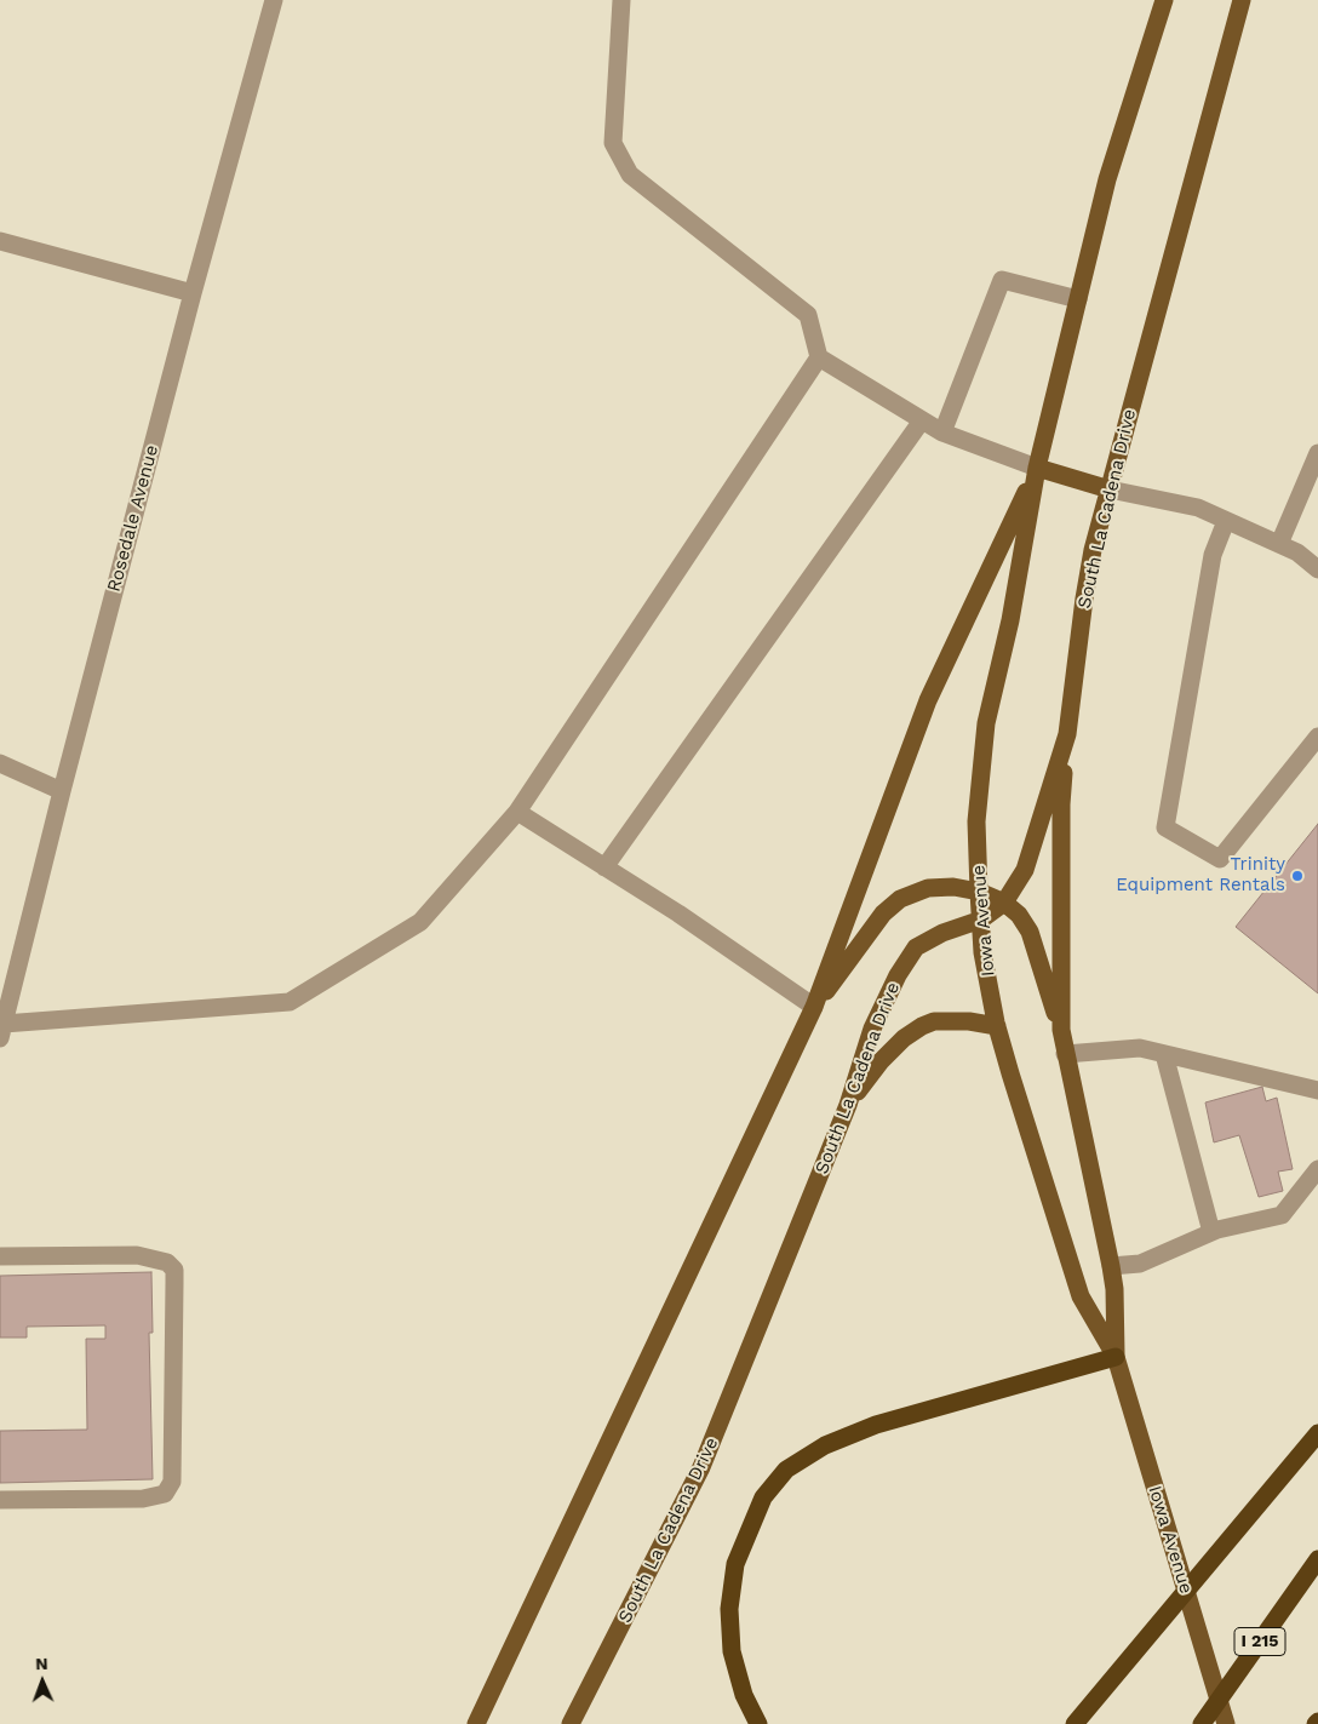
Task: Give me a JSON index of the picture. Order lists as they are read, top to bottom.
{
  "streets": {
    "highway": ["I 215"],
    "main road": ["South La Cadena Drive", "Iowa Avenue"],
    "street": ["Rosedale Avenue"]
  },
  "crossings": [
    ["South La Cadena Drive", "Iowa Avenue"]
  ],
  "places": ["Trinity Equipment Rentals"],
  "north": "top"
}
